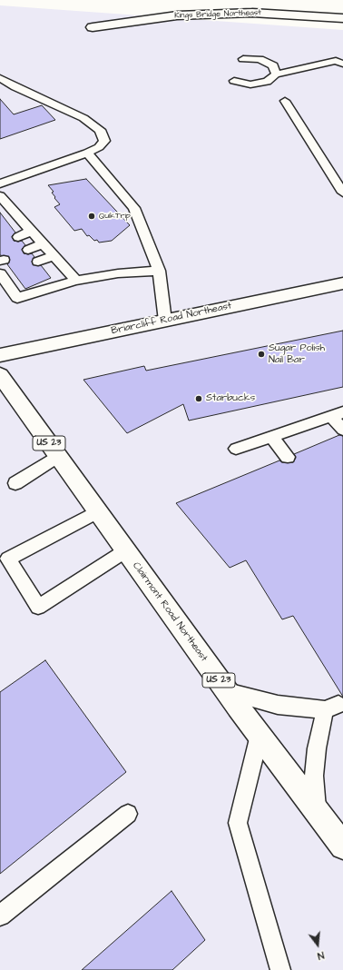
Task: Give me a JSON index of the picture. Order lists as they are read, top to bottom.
{
  "streets": {
    "main road": [
      "Kings Bridge Northeast",
      "Briarcliff Road Northeast",
      "US 23",
      "Clairmont Road Northeast"
    ]
  },
  "places": ["QuikTrip", "Sugar Polish Nail Bar", "Starbucks"],
  "north": "bottom"
}
